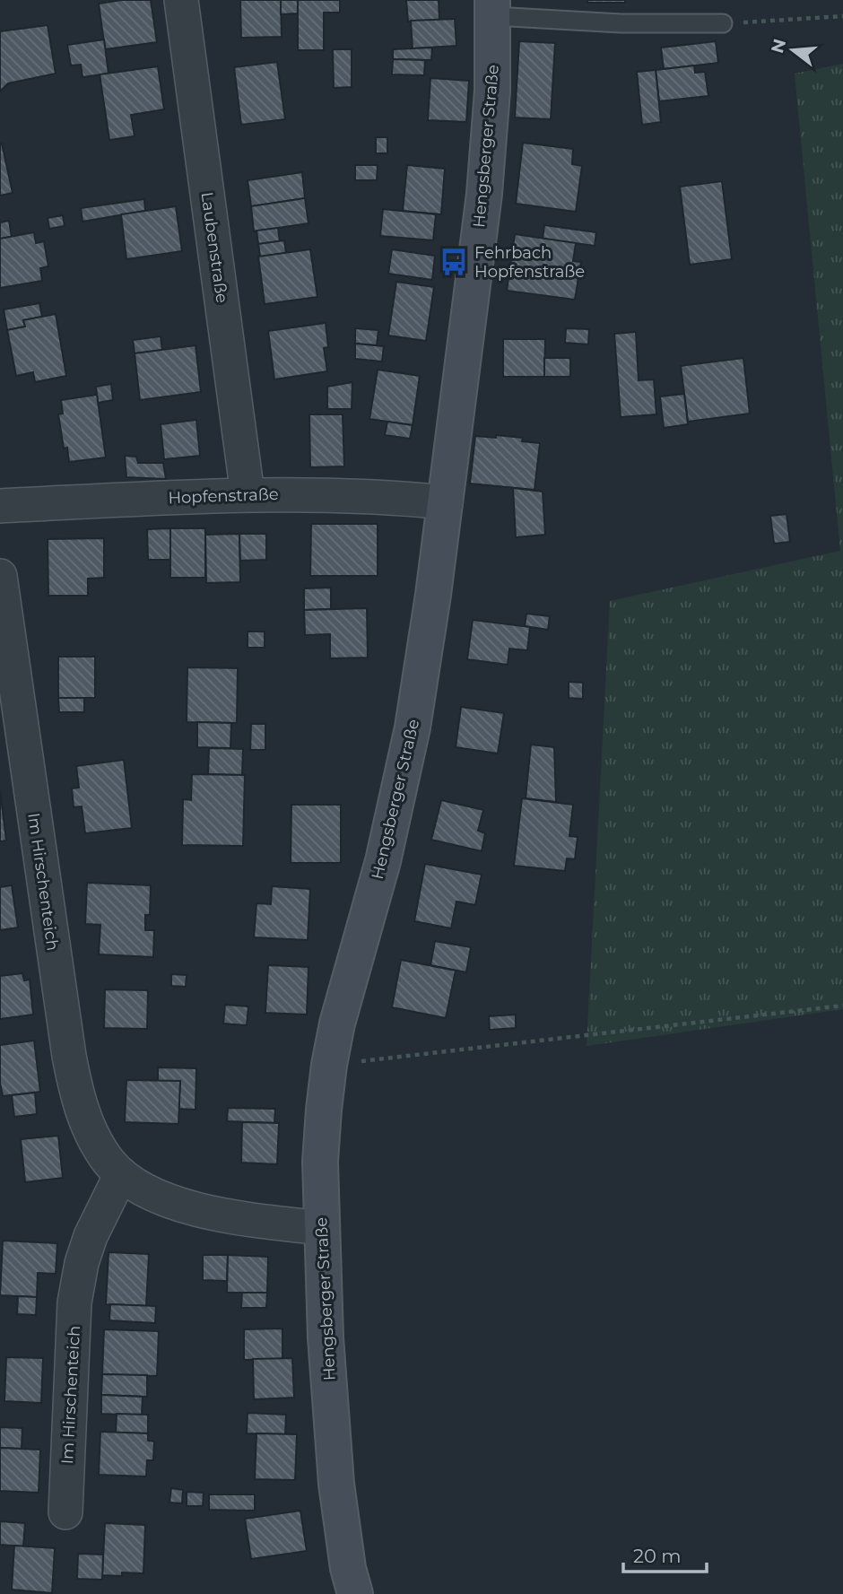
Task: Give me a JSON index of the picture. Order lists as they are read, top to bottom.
{
  "streets": {
    "street": [
      "Hengsberger Straße",
      "Laubenstraße",
      "Hopfenstraße",
      "Im Hirschenteich"
    ]
  },
  "crossings": [
    ["Hengsberger Straße", "Hopfenstraße"],
    ["Hengsberger Straße", "Im Hirschenteich"],
    ["Laubenstraße", "Hopfenstraße"]
  ],
  "places": {
    "bus stop": ["Fehrbach Hopfenstraße"]
  },
  "scale_bar": "20 m",
  "north": "left"
}
